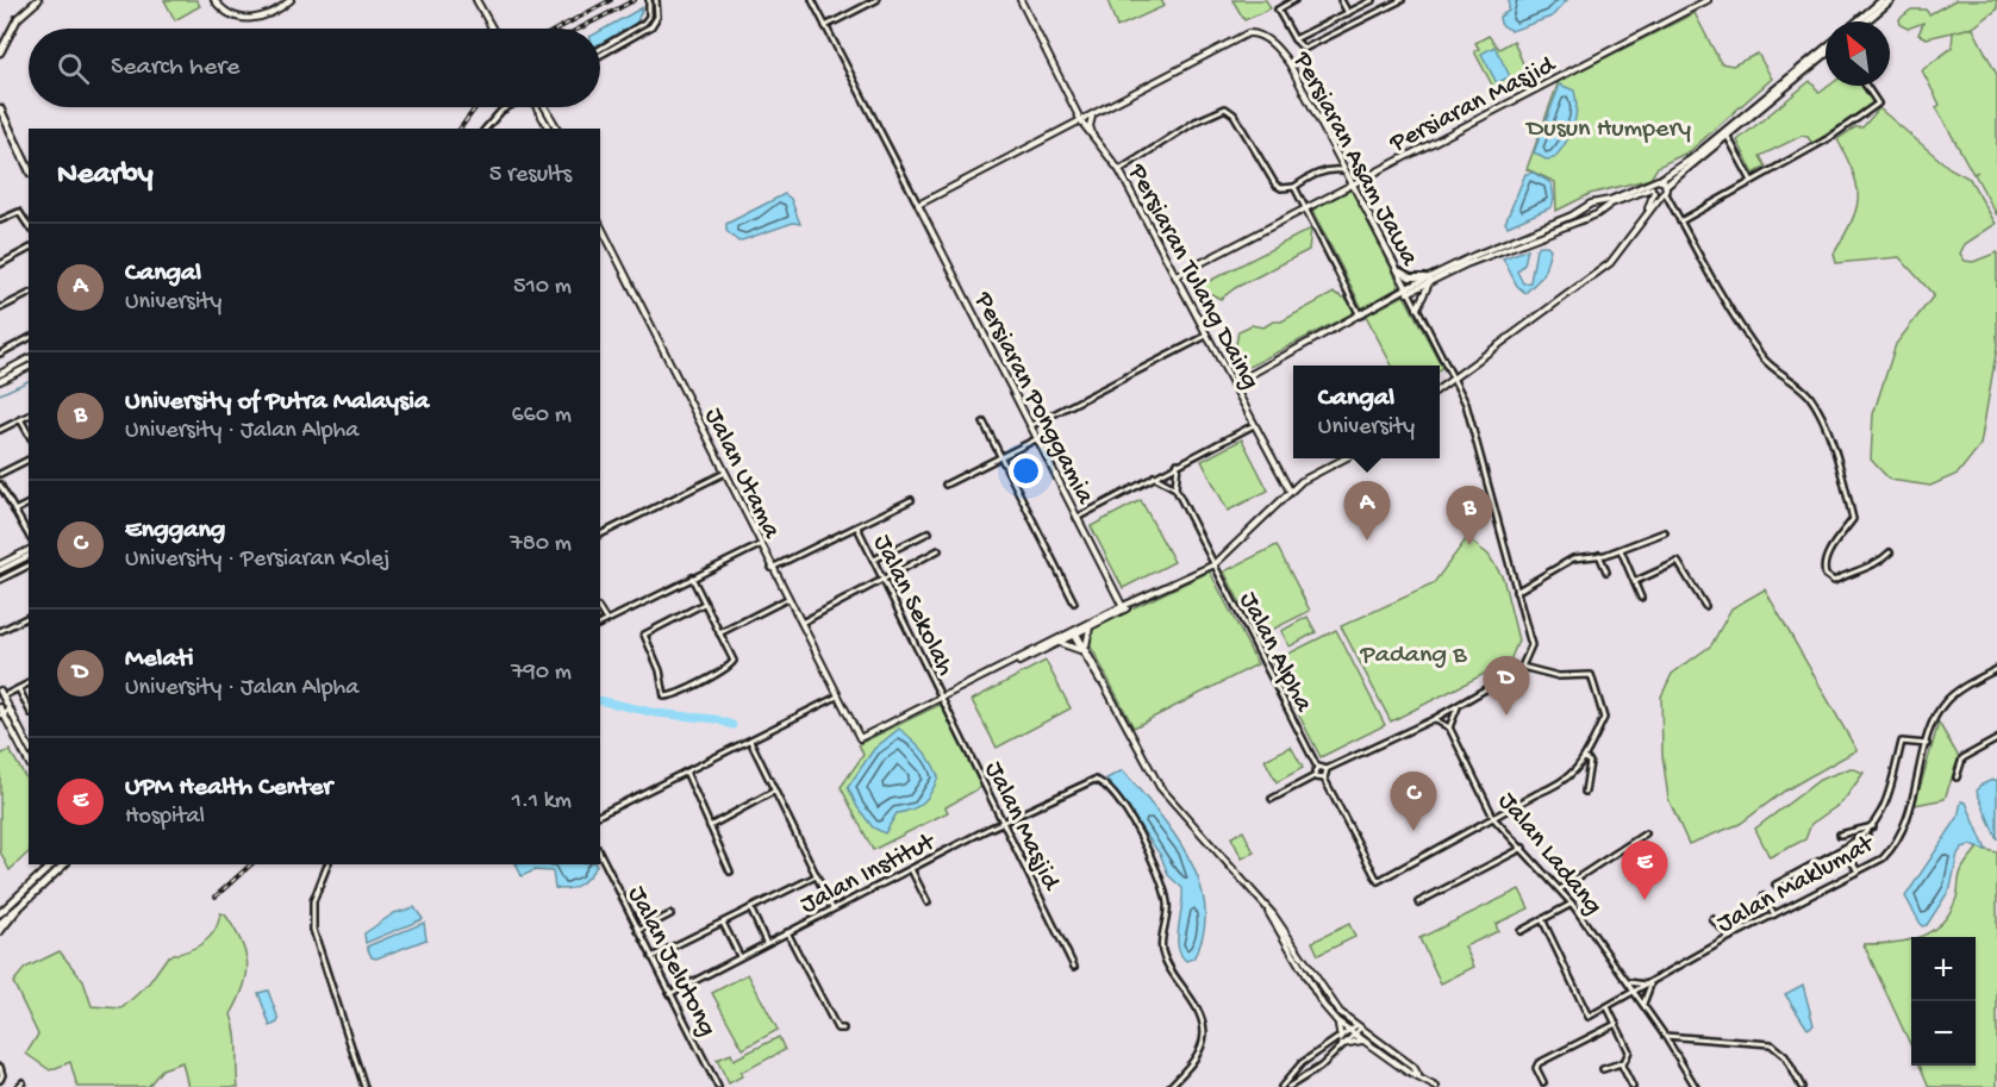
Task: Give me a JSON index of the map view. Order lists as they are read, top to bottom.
{
  "streets": {
    "street": [
      "Persiaran Masjid",
      "Persiaran Asam Jawa",
      "Persiaran Tulang Daing",
      "Persiaran Ponggamia",
      "Jalan Utama",
      "Jalan Sekolah",
      "Jalan Alpha",
      "Jalan Masjid",
      "Jalan Ladang",
      "Jalan Institut",
      "Jalan Maklumat",
      "Jalan Jelutong"
    ]
  },
  "crossings": [
    ["Persiaran Masjid", "Persiaran Asam Jawa"],
    ["Persiaran Masjid", "Persiaran Tulang Daing"],
    ["Persiaran Asam Jawa", "Persiaran Tulang Daing"],
    ["Persiaran Asam Jawa", "Persiaran Ponggamia"],
    ["Jalan Utama", "Jalan Sekolah"],
    ["Jalan Utama", "Jalan Masjid"],
    ["Jalan Sekolah", "Jalan Masjid"],
    ["Jalan Masjid", "Jalan Institut"],
    ["Jalan Ladang", "Jalan Maklumat"],
    ["Jalan Institut", "Jalan Jelutong"]
  ],
  "parks": ["Dusun Humpery", "Padang B"],
  "north": "top left",
  "page": {
    "search": "Search here",
    "heading": ["Nearby", "5 results"],
    "list": [
      {
        "mark": "A",
        "name": "Cangal",
        "note": "University",
        "value": "510 m"
      },
      {
        "mark": "B",
        "name": "University of Putra Malaysia",
        "note": "University · Jalan Alpha",
        "value": "660 m"
      },
      {
        "mark": "C",
        "name": "Enggang",
        "note": "University · Persiaran Kolej",
        "value": "780 m"
      },
      {
        "mark": "D",
        "name": "Melati",
        "note": "University · Jalan Alpha",
        "value": "790 m"
      },
      {
        "mark": "E",
        "name": "UPM Health Center",
        "note": "Hospital",
        "value": "1.1 km"
      }
    ],
    "popup": ["Cangal", "University"],
    "pins": [
      "A",
      "B",
      "D",
      "C",
      "E"
    ],
    "map_buttons": ["+", "−"]
  }
}
